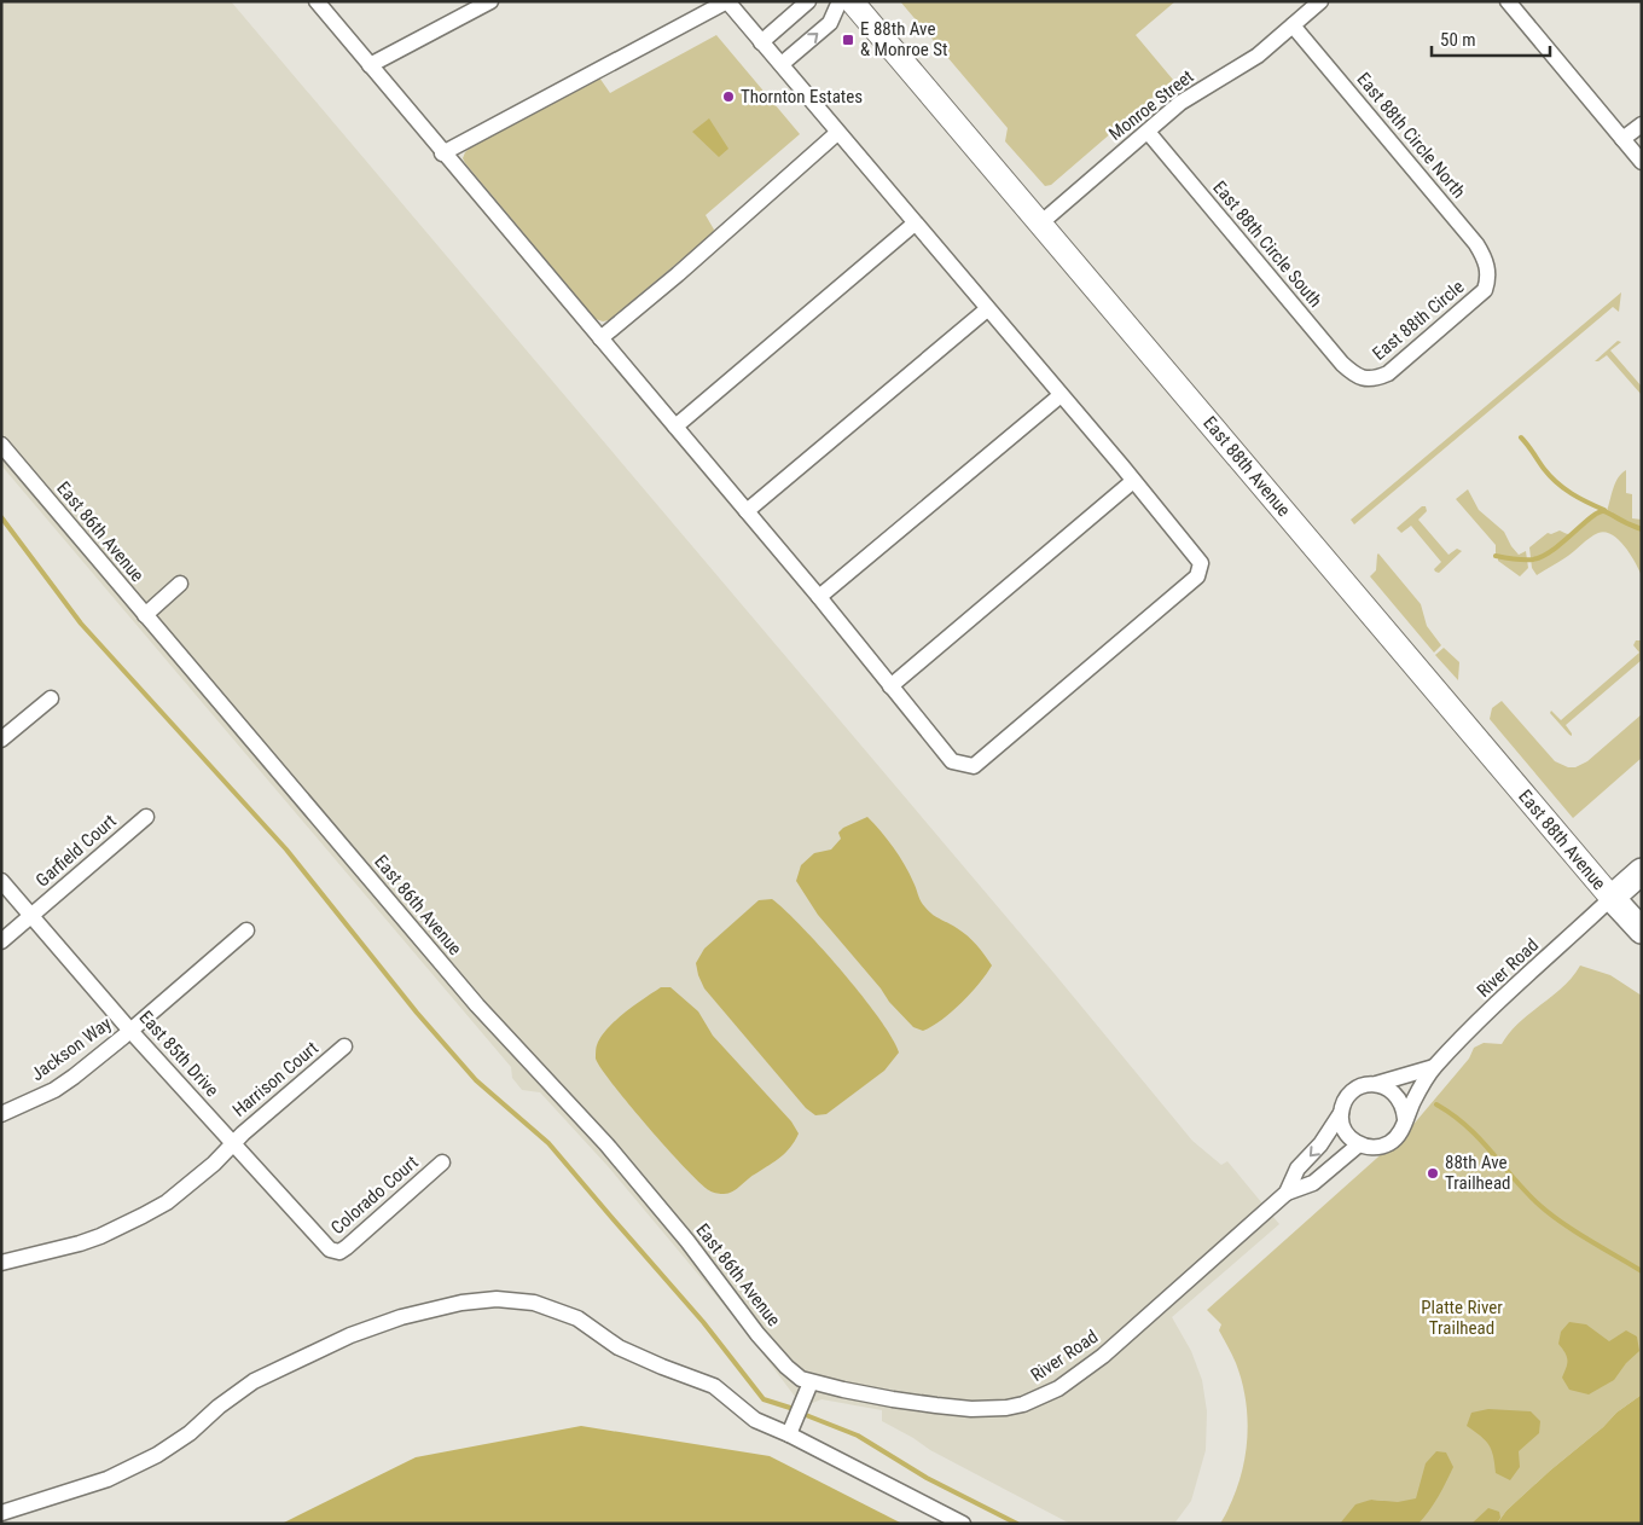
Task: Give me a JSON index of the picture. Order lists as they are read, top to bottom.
{
  "streets": {
    "main road": ["East 88th Avenue"],
    "street": [
      "Monroe Street",
      "East 88th Circle North",
      "East 88th Circle South",
      "East 88th Circle",
      "East 86th Avenue",
      "Garfield Court",
      "River Road",
      "Jackson Way",
      "East 85th Drive",
      "Harrison Court",
      "Colorado Court"
    ]
  },
  "crossings": [
    ["Monroe Street", "East 88th Circle North"],
    ["Monroe Street", "East 88th Circle South"],
    ["Monroe Street", "East 88th Avenue"],
    ["East 88th Circle North", "East 88th Circle"],
    ["East 88th Circle South", "East 88th Circle"],
    ["East 88th Avenue", "River Road"],
    ["East 86th Avenue", "River Road"],
    ["Garfield Court", "East 85th Drive"],
    ["Jackson Way", "East 85th Drive"],
    ["East 85th Drive", "Harrison Court"],
    ["East 85th Drive", "Colorado Court"]
  ],
  "parks": ["Platte River Trailhead"],
  "places": {
    "transit": ["E 88th Ave & Monroe St"],
    "other": ["Thornton Estates", "88th Ave Trailhead"]
  },
  "scale_bar": "50 m"
}
